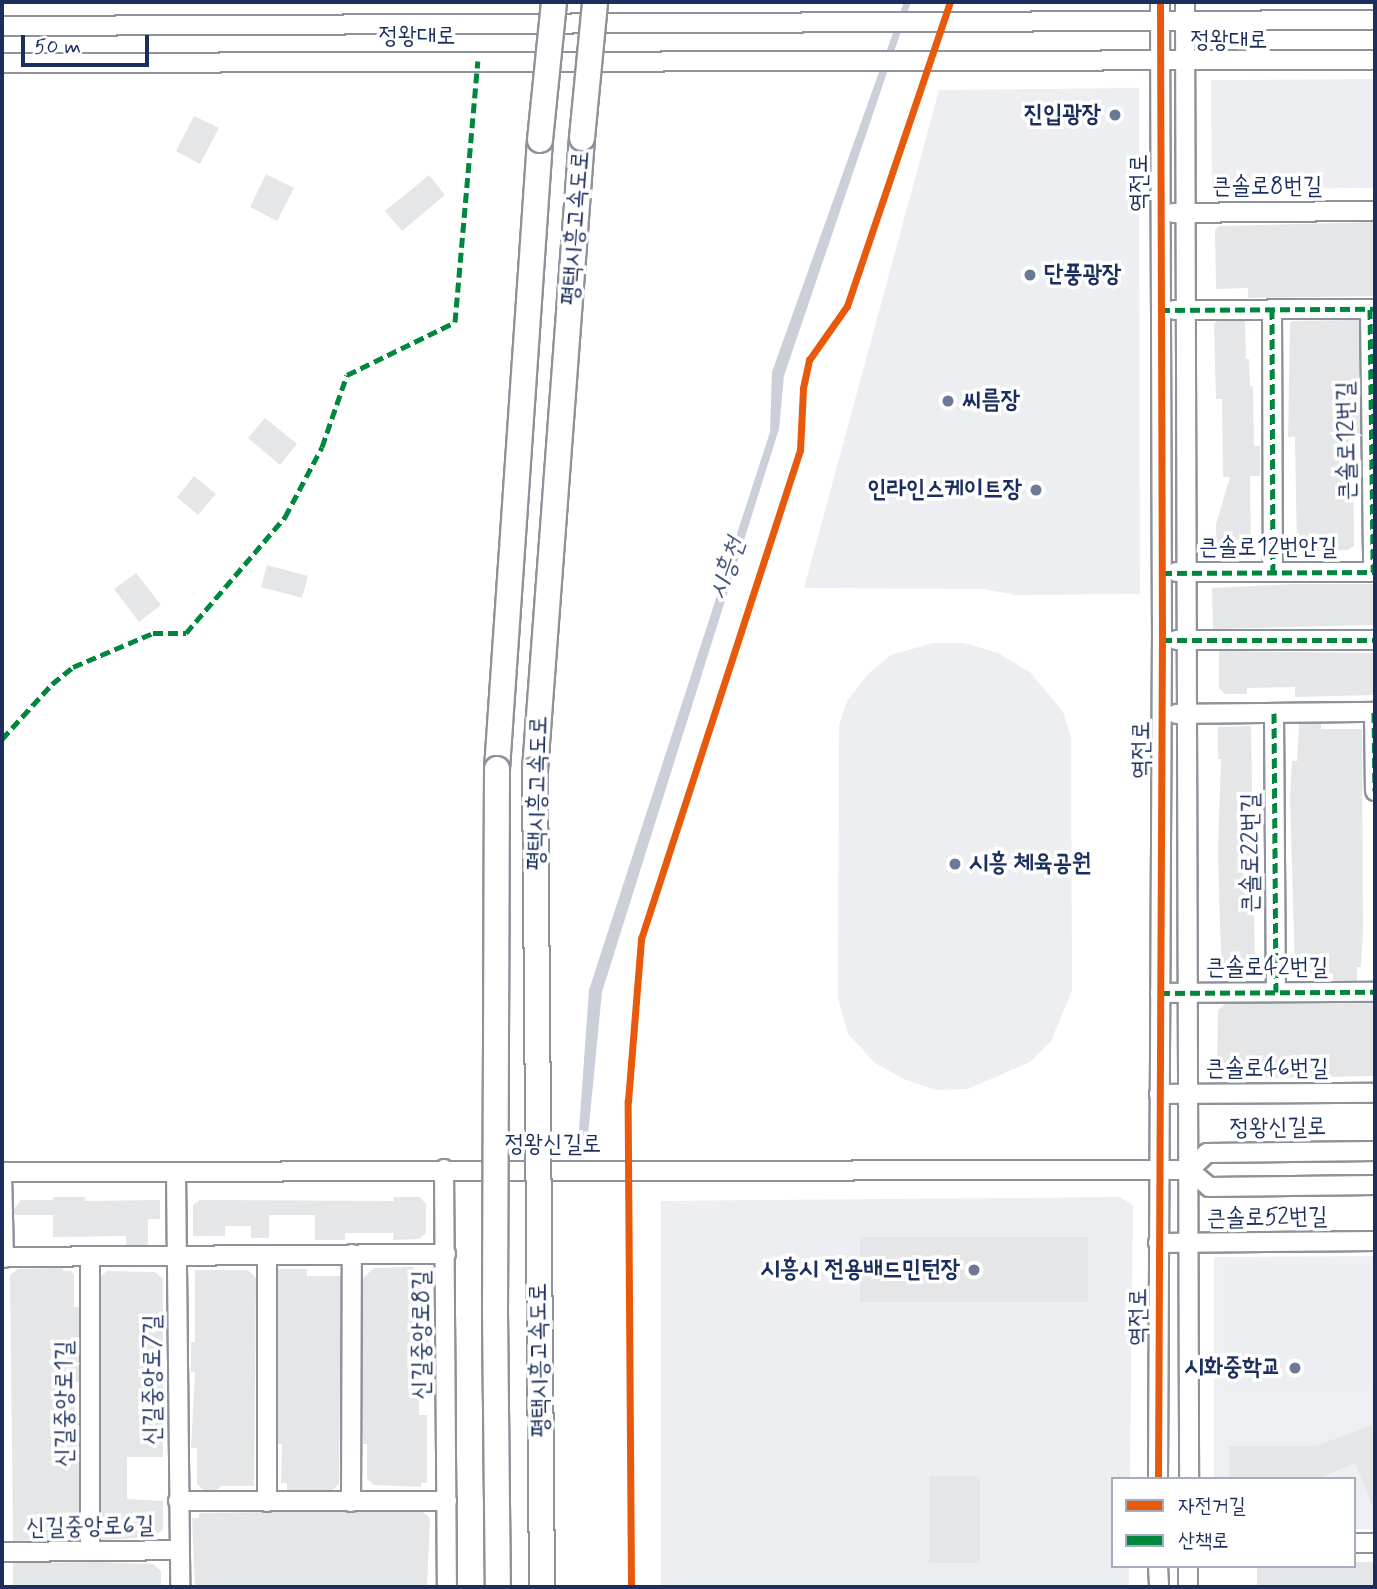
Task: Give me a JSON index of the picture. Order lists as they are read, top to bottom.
{
  "streets": {
    "highway": ["평택시흥고속도로"],
    "street": [
      "정왕대로",
      "역전로",
      "큰솔로8번길",
      "큰솔로12번길",
      "큰솔로12번안길",
      "큰솔로22번길",
      "큰솔로42번길",
      "큰솔로46번길",
      "정왕신길로",
      "큰솔로52번길",
      "신길중앙로8길",
      "신길중앙로7길",
      "신길중앙로1길",
      "신길중앙로6길"
    ]
  },
  "crossings": [
    ["정왕대로", "역전로"],
    ["역전로", "큰솔로8번길"],
    ["역전로", "큰솔로12번길"],
    ["역전로", "큰솔로12번안길"],
    ["역전로", "큰솔로42번길"],
    ["역전로", "큰솔로46번길"],
    ["역전로", "정왕신길로"],
    ["역전로", "큰솔로52번길"],
    ["큰솔로12번길", "큰솔로12번안길"],
    ["큰솔로22번길", "큰솔로42번길"],
    ["정왕신길로", "신길중앙로8길"],
    ["정왕신길로", "신길중앙로7길"],
    ["신길중앙로7길", "신길중앙로6길"],
    ["신길중앙로1길", "신길중앙로6길"]
  ],
  "water": ["시흥천"],
  "places": [
    "진입광장",
    "단풍광장",
    "씨름장",
    "인라인스케이트장",
    "시흥 체육공원",
    "시흥시 전용배드민턴장",
    "시화중학교"
  ],
  "legend": ["자전거길", "산책로"],
  "scale_bar": "50 m"
}
